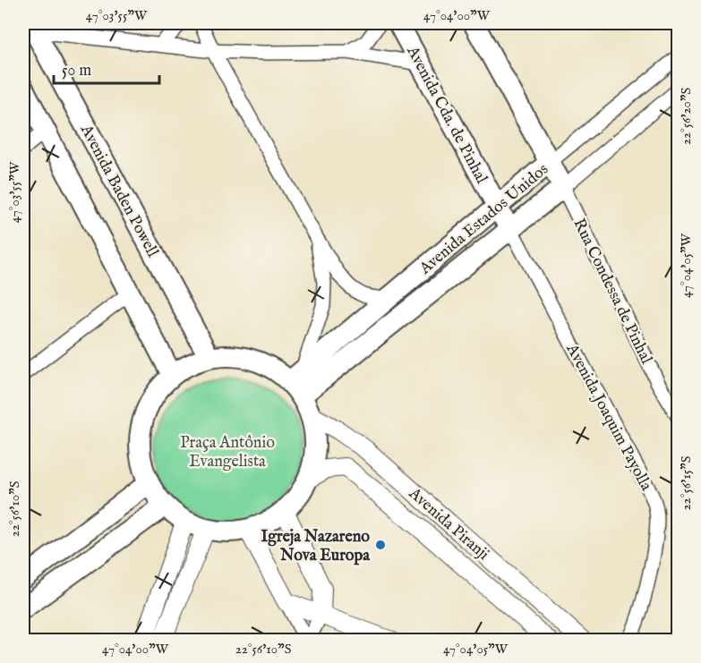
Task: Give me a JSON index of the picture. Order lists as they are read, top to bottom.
{
  "streets": {
    "main road": [
      "Avenida Cda. de Pinhal",
      "Avenida Baden Powell",
      "Avenida Estados Unidos",
      "Rua Condessa de Pinhal",
      "Avenida Joaquim Payolla"
    ],
    "street": ["Avenida Piranji"]
  },
  "crossings": [
    ["Avenida Cda. de Pinhal", "Avenida Estados Unidos"],
    ["Avenida Cda. de Pinhal", "Avenida Joaquim Payolla"],
    ["Avenida Baden Powell", "Avenida Estados Unidos"],
    ["Avenida Baden Powell", "Avenida Piranji"],
    ["Avenida Estados Unidos", "Rua Condessa de Pinhal"],
    ["Avenida Estados Unidos", "Avenida Joaquim Payolla"],
    ["Avenida Estados Unidos", "Avenida Piranji"]
  ],
  "parks": ["Praça Antônio Evangelista"],
  "places": ["Igreja Nazareno Nova Europa"],
  "scale_bar": "50 m",
  "coordinates": [
    "47°03'55\"W",
    "47°04'00\"W",
    "22°56'20\"S",
    "47°04'05\"W",
    "22°56'15\"S",
    "22°56'10\"S"
  ]
}
